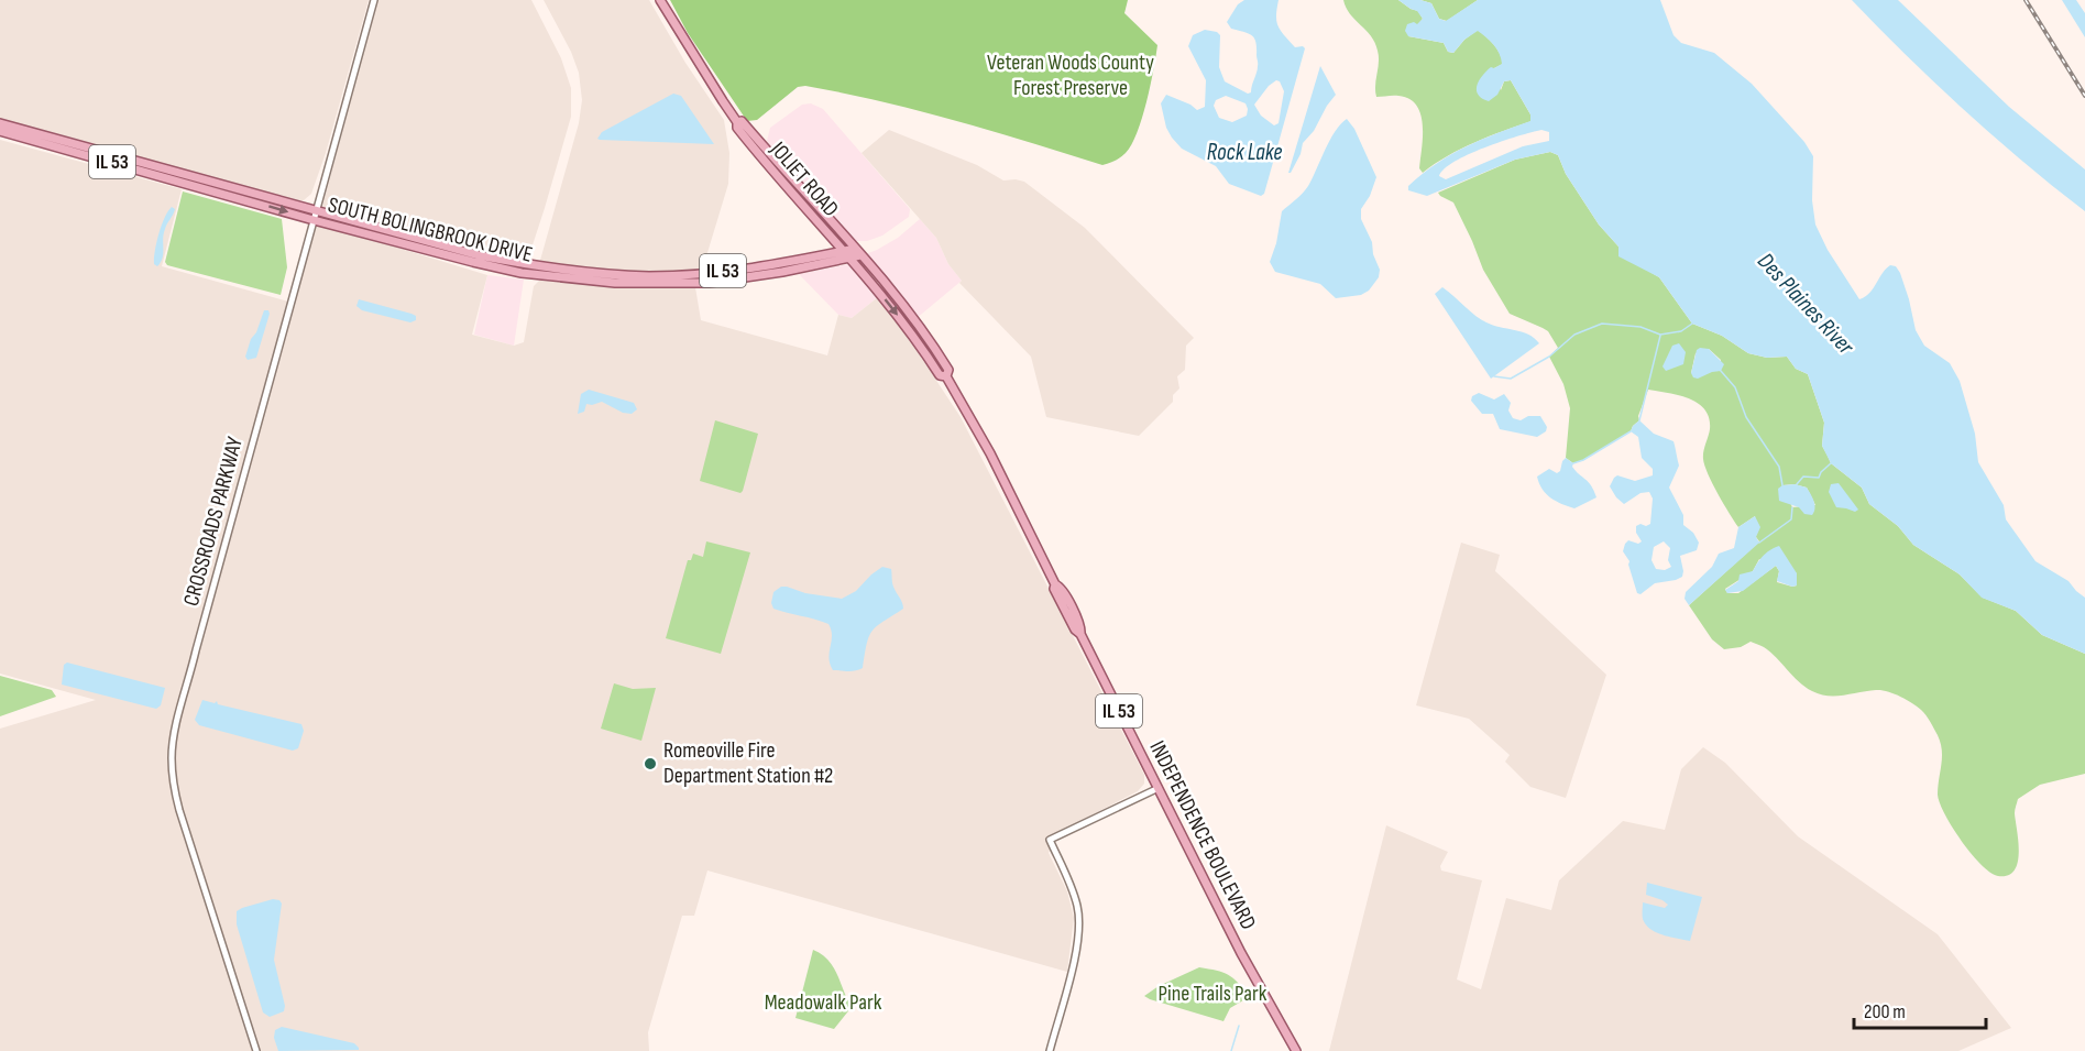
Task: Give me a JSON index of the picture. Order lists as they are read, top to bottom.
{
  "streets": {
    "main road": [
      "IL 53",
      "JOLIET ROAD",
      "SOUTH BOLINGBROOK DRIVE",
      "INDEPENDENCE BOULEVARD"
    ],
    "street": ["CROSSROADS PARKWAY"]
  },
  "crossings": [
    ["JOLIET ROAD", "SOUTH BOLINGBROOK DRIVE"],
    ["JOLIET ROAD", "INDEPENDENCE BOULEVARD"],
    ["SOUTH BOLINGBROOK DRIVE", "CROSSROADS PARKWAY"],
    ["SOUTH BOLINGBROOK DRIVE", "INDEPENDENCE BOULEVARD"]
  ],
  "water": ["Rock Lake", "Des Plaines River"],
  "parks": ["Veteran Woods County Forest Preserve", "Pine Trails Park", "Meadowalk Park"],
  "places": ["Romeoville Fire Department Station #2"],
  "scale_bar": "200 m"
}
